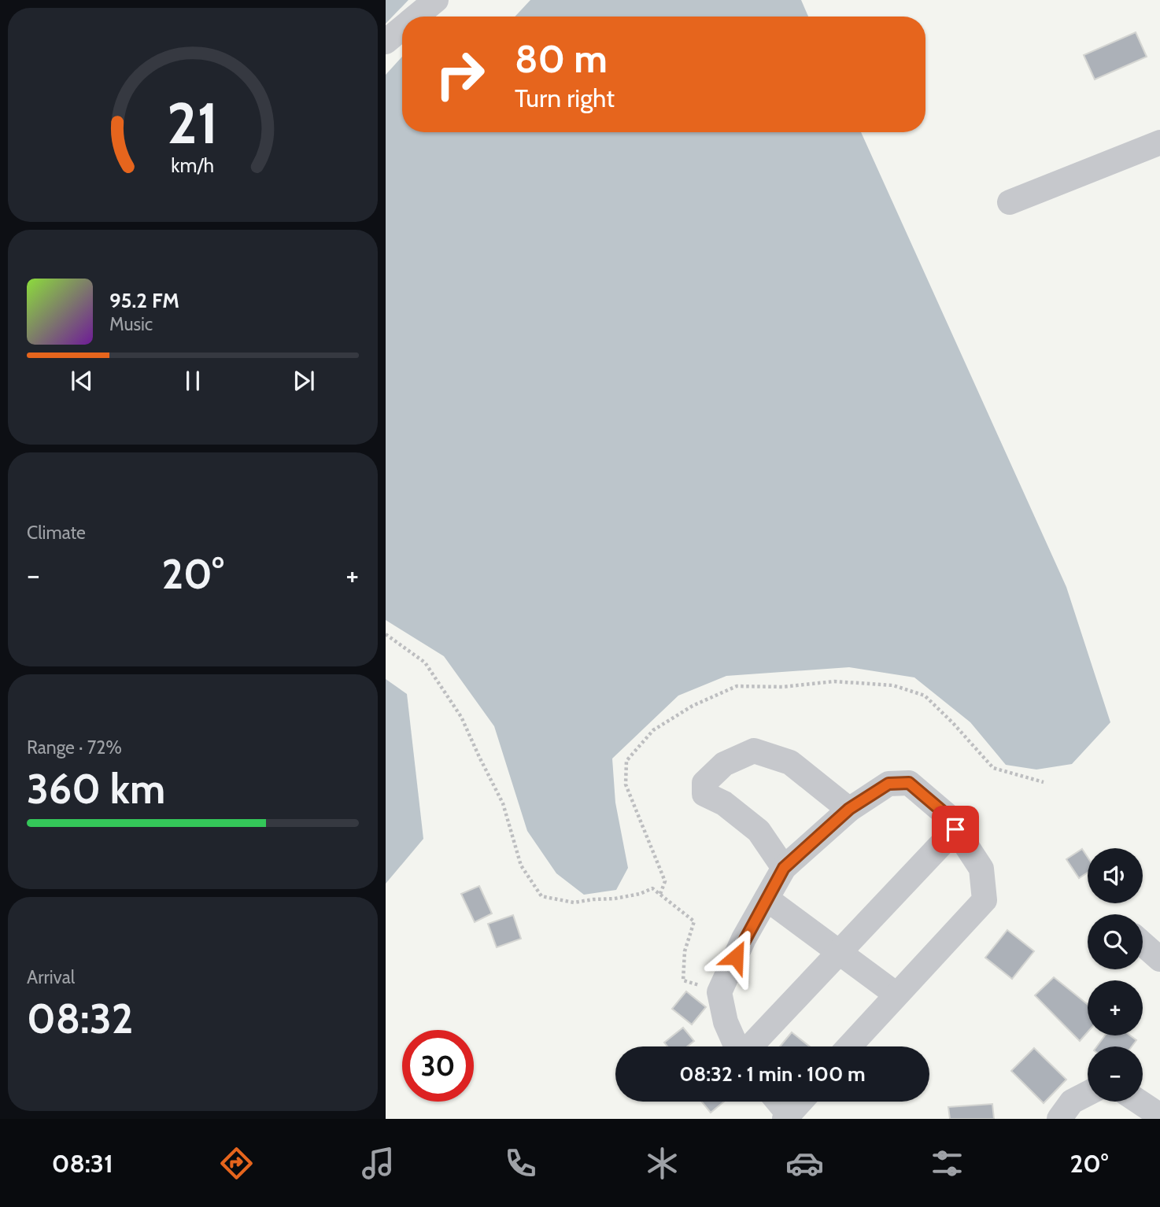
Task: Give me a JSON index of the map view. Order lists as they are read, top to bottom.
{
  "page": {
    "turn": ["80 m", "Turn right"],
    "song": ["95.2 FM", "Music"],
    "tile": [
      "Climate",
      ["Range · 72%", "360 km"],
      ["Arrival", "08:32"]
    ],
    "heat": ["−", "20°", "+"],
    "map_buttons": ["+", "−"],
    "limit": "30",
    "trip": "08:32 · 1 min · 100 m",
    "tabs": ["08:31", "20°"],
    "gauge": ["21", "km/h"]
  }
}
